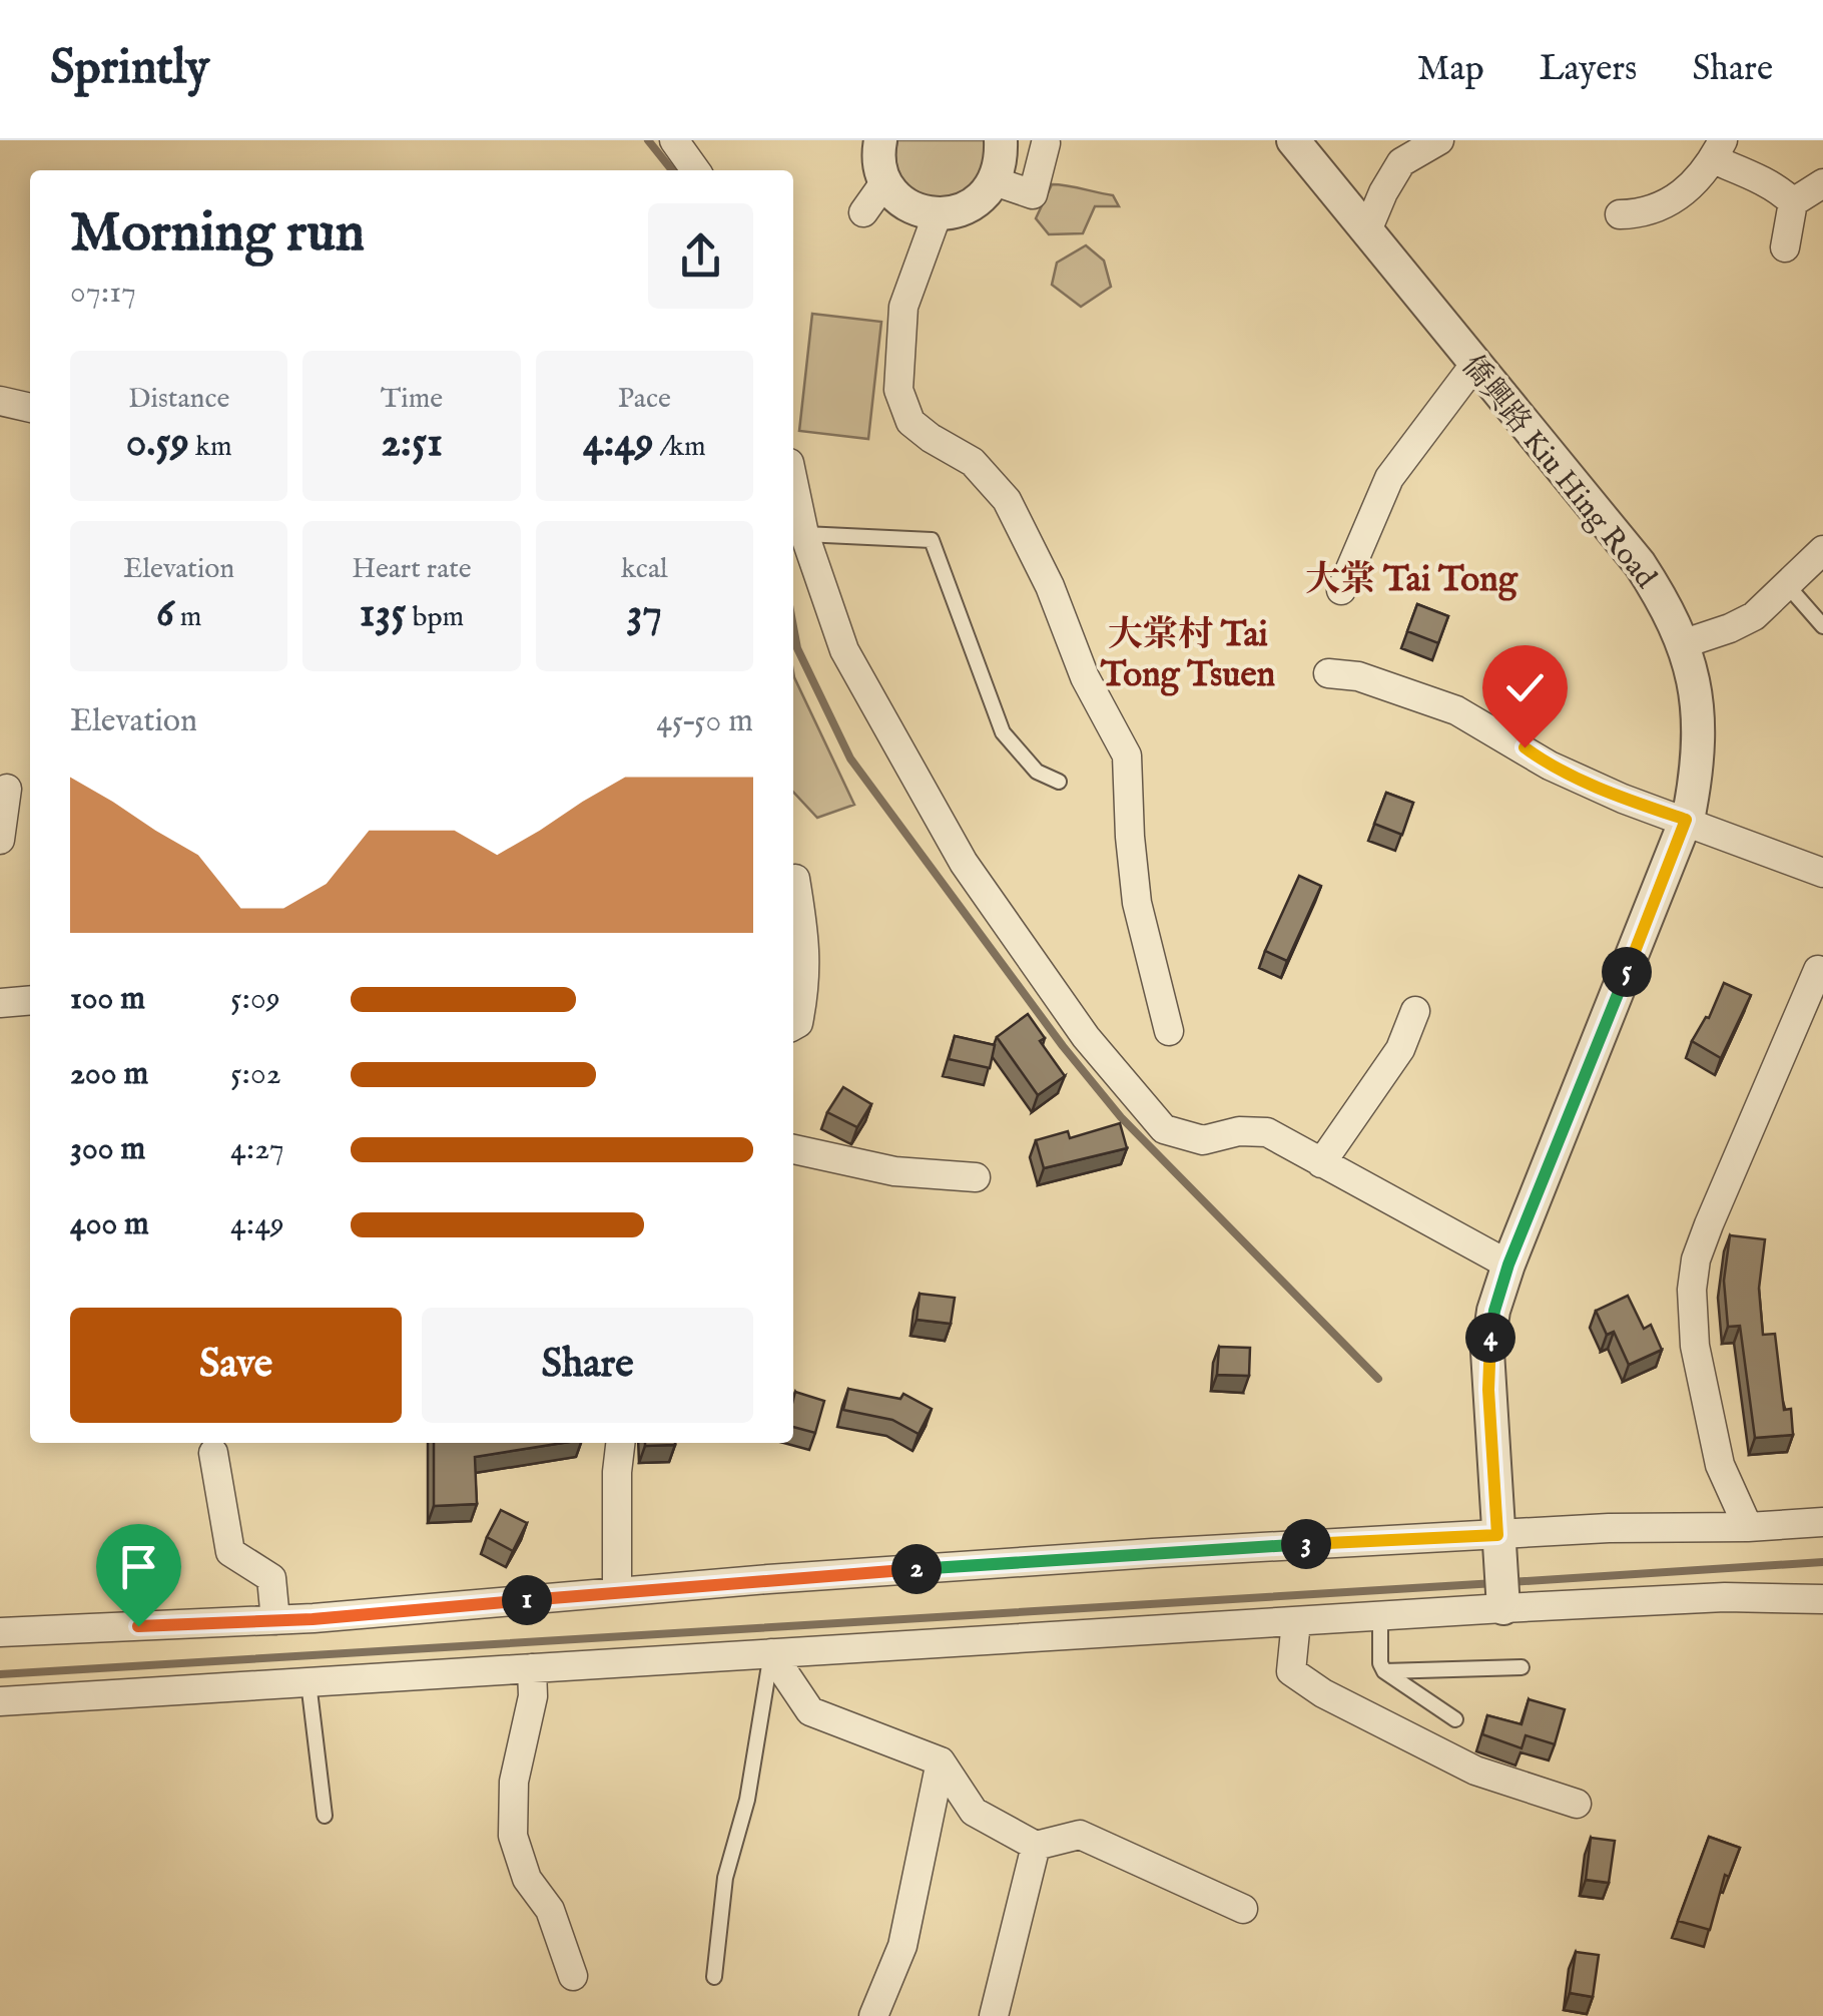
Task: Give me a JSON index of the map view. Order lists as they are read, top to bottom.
{
  "streets": {
    "street": ["僑興路 Kiu Hing Road"]
  },
  "districts": ["大棠 Tai Tong", "大棠村 Tai Tong Tsuen"],
  "page": {
    "header": "Sprintly",
    "nav": ["Map", "Layers", "Share"],
    "heading": ["Morning run", "07:17"],
    "stats": [
      ["Distance", "0.59 km"],
      ["Time", "2:51"],
      ["Pace", "4:49 /km"],
      ["Elevation", "6 m"],
      ["Heart rate", "135 bpm"],
      ["kcal", "37"]
    ],
    "chart": ["Elevation", "45–50 m"],
    "pins": [
      "5",
      "4",
      "3",
      "2",
      "1"
    ],
    "list": [
      {
        "name": "100 m",
        "note": "5:09"
      },
      {
        "name": "200 m",
        "note": "5:02"
      },
      {
        "name": "300 m",
        "note": "4:27"
      },
      {
        "name": "400 m",
        "note": "4:49"
      }
    ],
    "buttons": ["Save", "Share"]
  }
}
